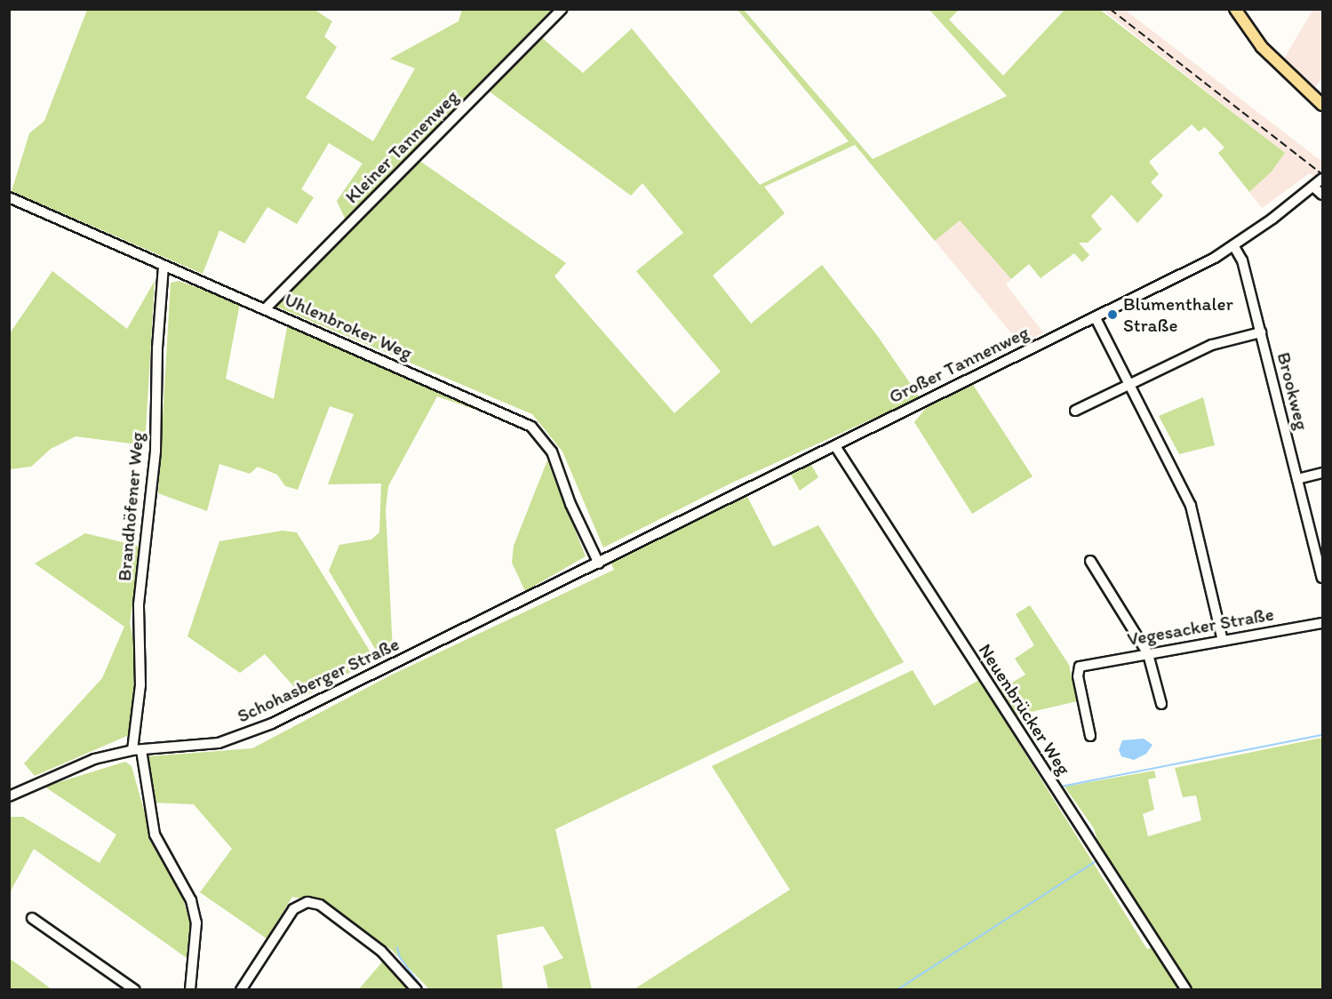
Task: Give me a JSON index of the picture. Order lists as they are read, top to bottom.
{
  "streets": {
    "street": [
      "Kleiner Tannenweg",
      "Uhlenbroker Weg",
      "Großer Tannenweg",
      "Brookweg",
      "Brandhöfener Weg",
      "Vegesacker Straße",
      "Schohasberger Straße",
      "Neuenbrücker Weg"
    ]
  },
  "crossings": [
    ["Kleiner Tannenweg", "Uhlenbroker Weg"],
    ["Uhlenbroker Weg", "Großer Tannenweg"],
    ["Uhlenbroker Weg", "Brandhöfener Weg"],
    ["Uhlenbroker Weg", "Schohasberger Straße"],
    ["Großer Tannenweg", "Brookweg"],
    ["Großer Tannenweg", "Schohasberger Straße"],
    ["Großer Tannenweg", "Neuenbrücker Weg"],
    ["Brandhöfener Weg", "Schohasberger Straße"]
  ],
  "places": ["Blumenthaler Straße"]
}
